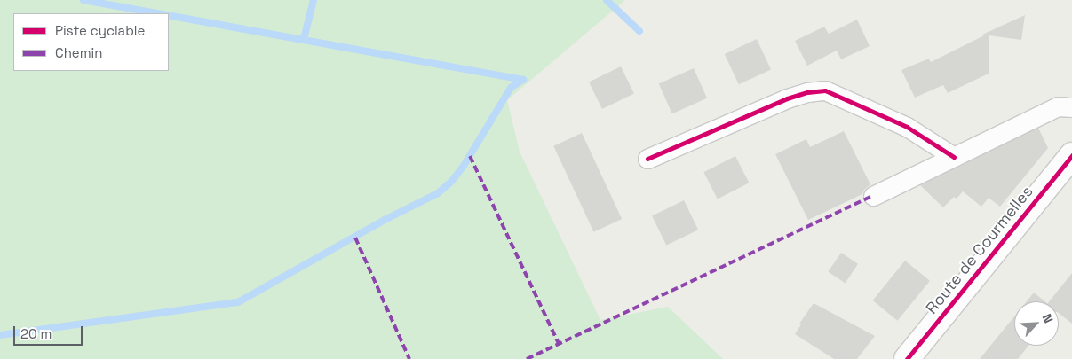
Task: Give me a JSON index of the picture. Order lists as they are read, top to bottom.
{
  "streets": {
    "street": ["Route de Courmelles"]
  },
  "legend": ["Piste cyclable", "Chemin"],
  "scale_bar": "20 m",
  "north": "top right"
}
